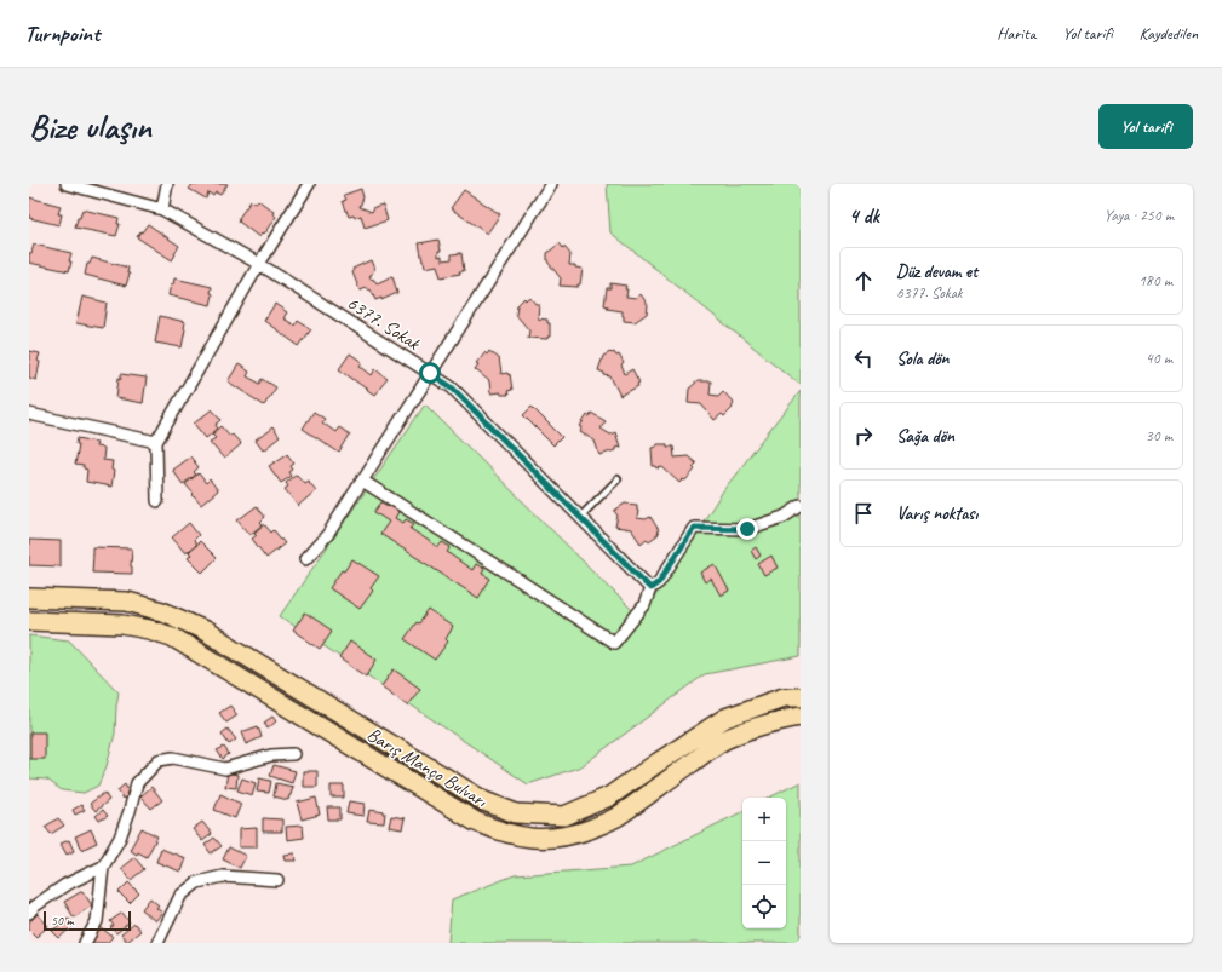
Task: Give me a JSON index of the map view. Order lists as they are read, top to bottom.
{
  "streets": {
    "main road": ["Barış Manço Bulvarı"],
    "street": ["6377. Sokak"]
  },
  "scale_bar": "50 m",
  "page": {
    "header": "Turnpoint",
    "nav": ["Harita", "Yol tarifi", "Kaydedilen"],
    "buttons": "Yol tarifi",
    "title": "Bize ulaşın",
    "heading": ["4 dk", "Yaya · 250 m"],
    "list": [
      ["Düz devam et", "6377. Sokak", "180 m"],
      ["Sola dön", "40 m"],
      ["Sağa dön", "30 m"],
      "Varış noktası"
    ],
    "map_buttons": ["+", "−"],
    "scale": "50 m"
  }
}
